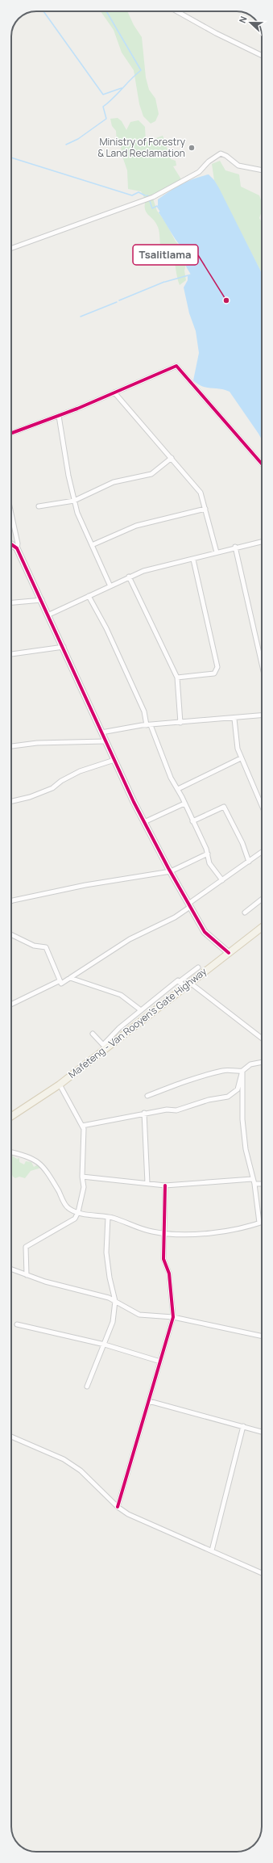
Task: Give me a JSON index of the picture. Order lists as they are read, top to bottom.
{
  "streets": {
    "main road": ["Mafeteng - Van Rooyen's Gate Highway"]
  },
  "places": ["Ministry of Forestry & Land Reclamation", "Tsalitlama"],
  "north": "left"
}
